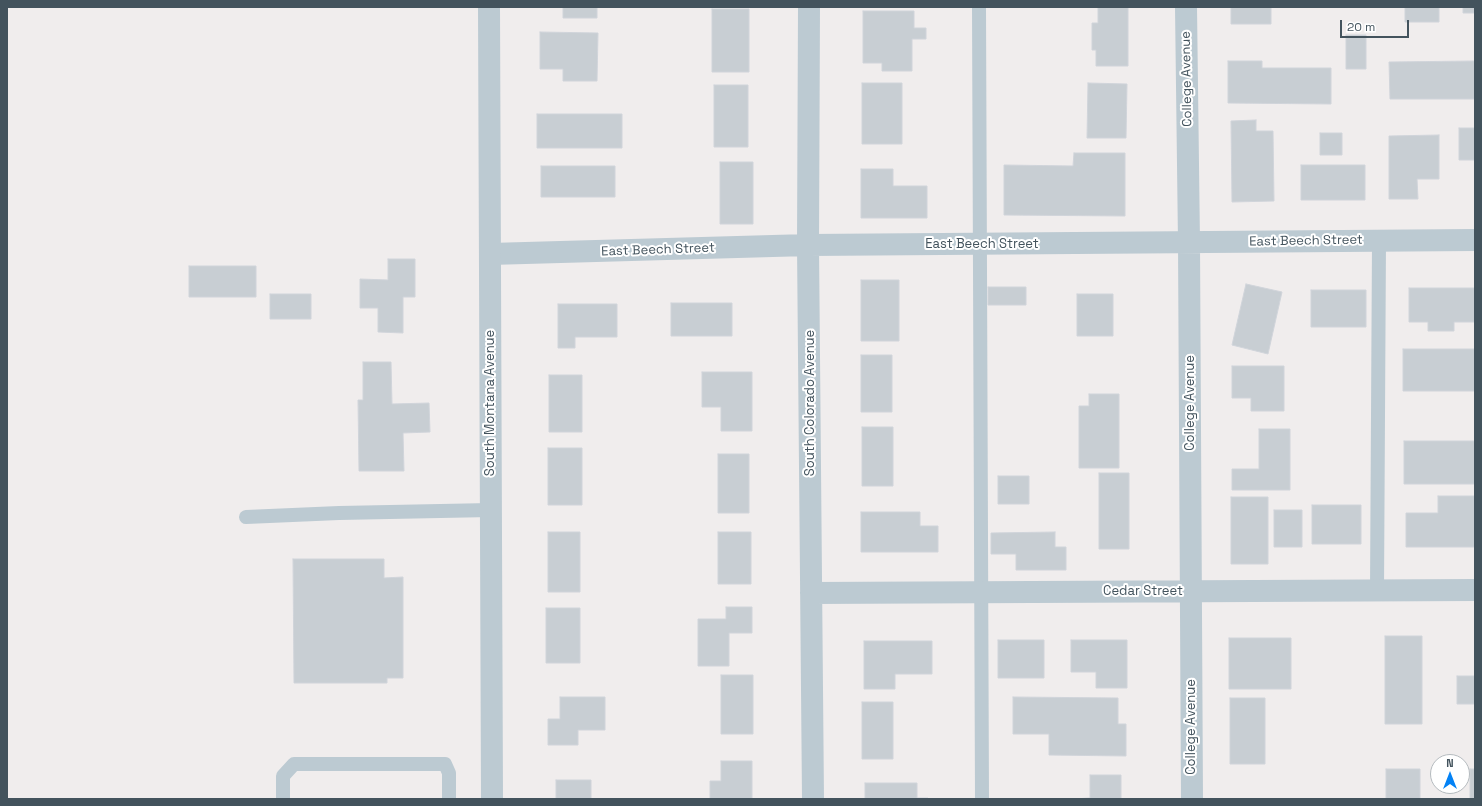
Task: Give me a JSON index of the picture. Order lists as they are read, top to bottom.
{
  "streets": {
    "street": [
      "College Avenue",
      "East Beech Street",
      "South Montana Avenue",
      "South Colorado Avenue",
      "Cedar Street"
    ]
  },
  "crossings": [
    ["College Avenue", "East Beech Street"],
    ["College Avenue", "Cedar Street"],
    ["East Beech Street", "South Montana Avenue"],
    ["East Beech Street", "South Colorado Avenue"],
    ["South Colorado Avenue", "Cedar Street"]
  ],
  "scale_bar": "20 m",
  "north": "top"
}
